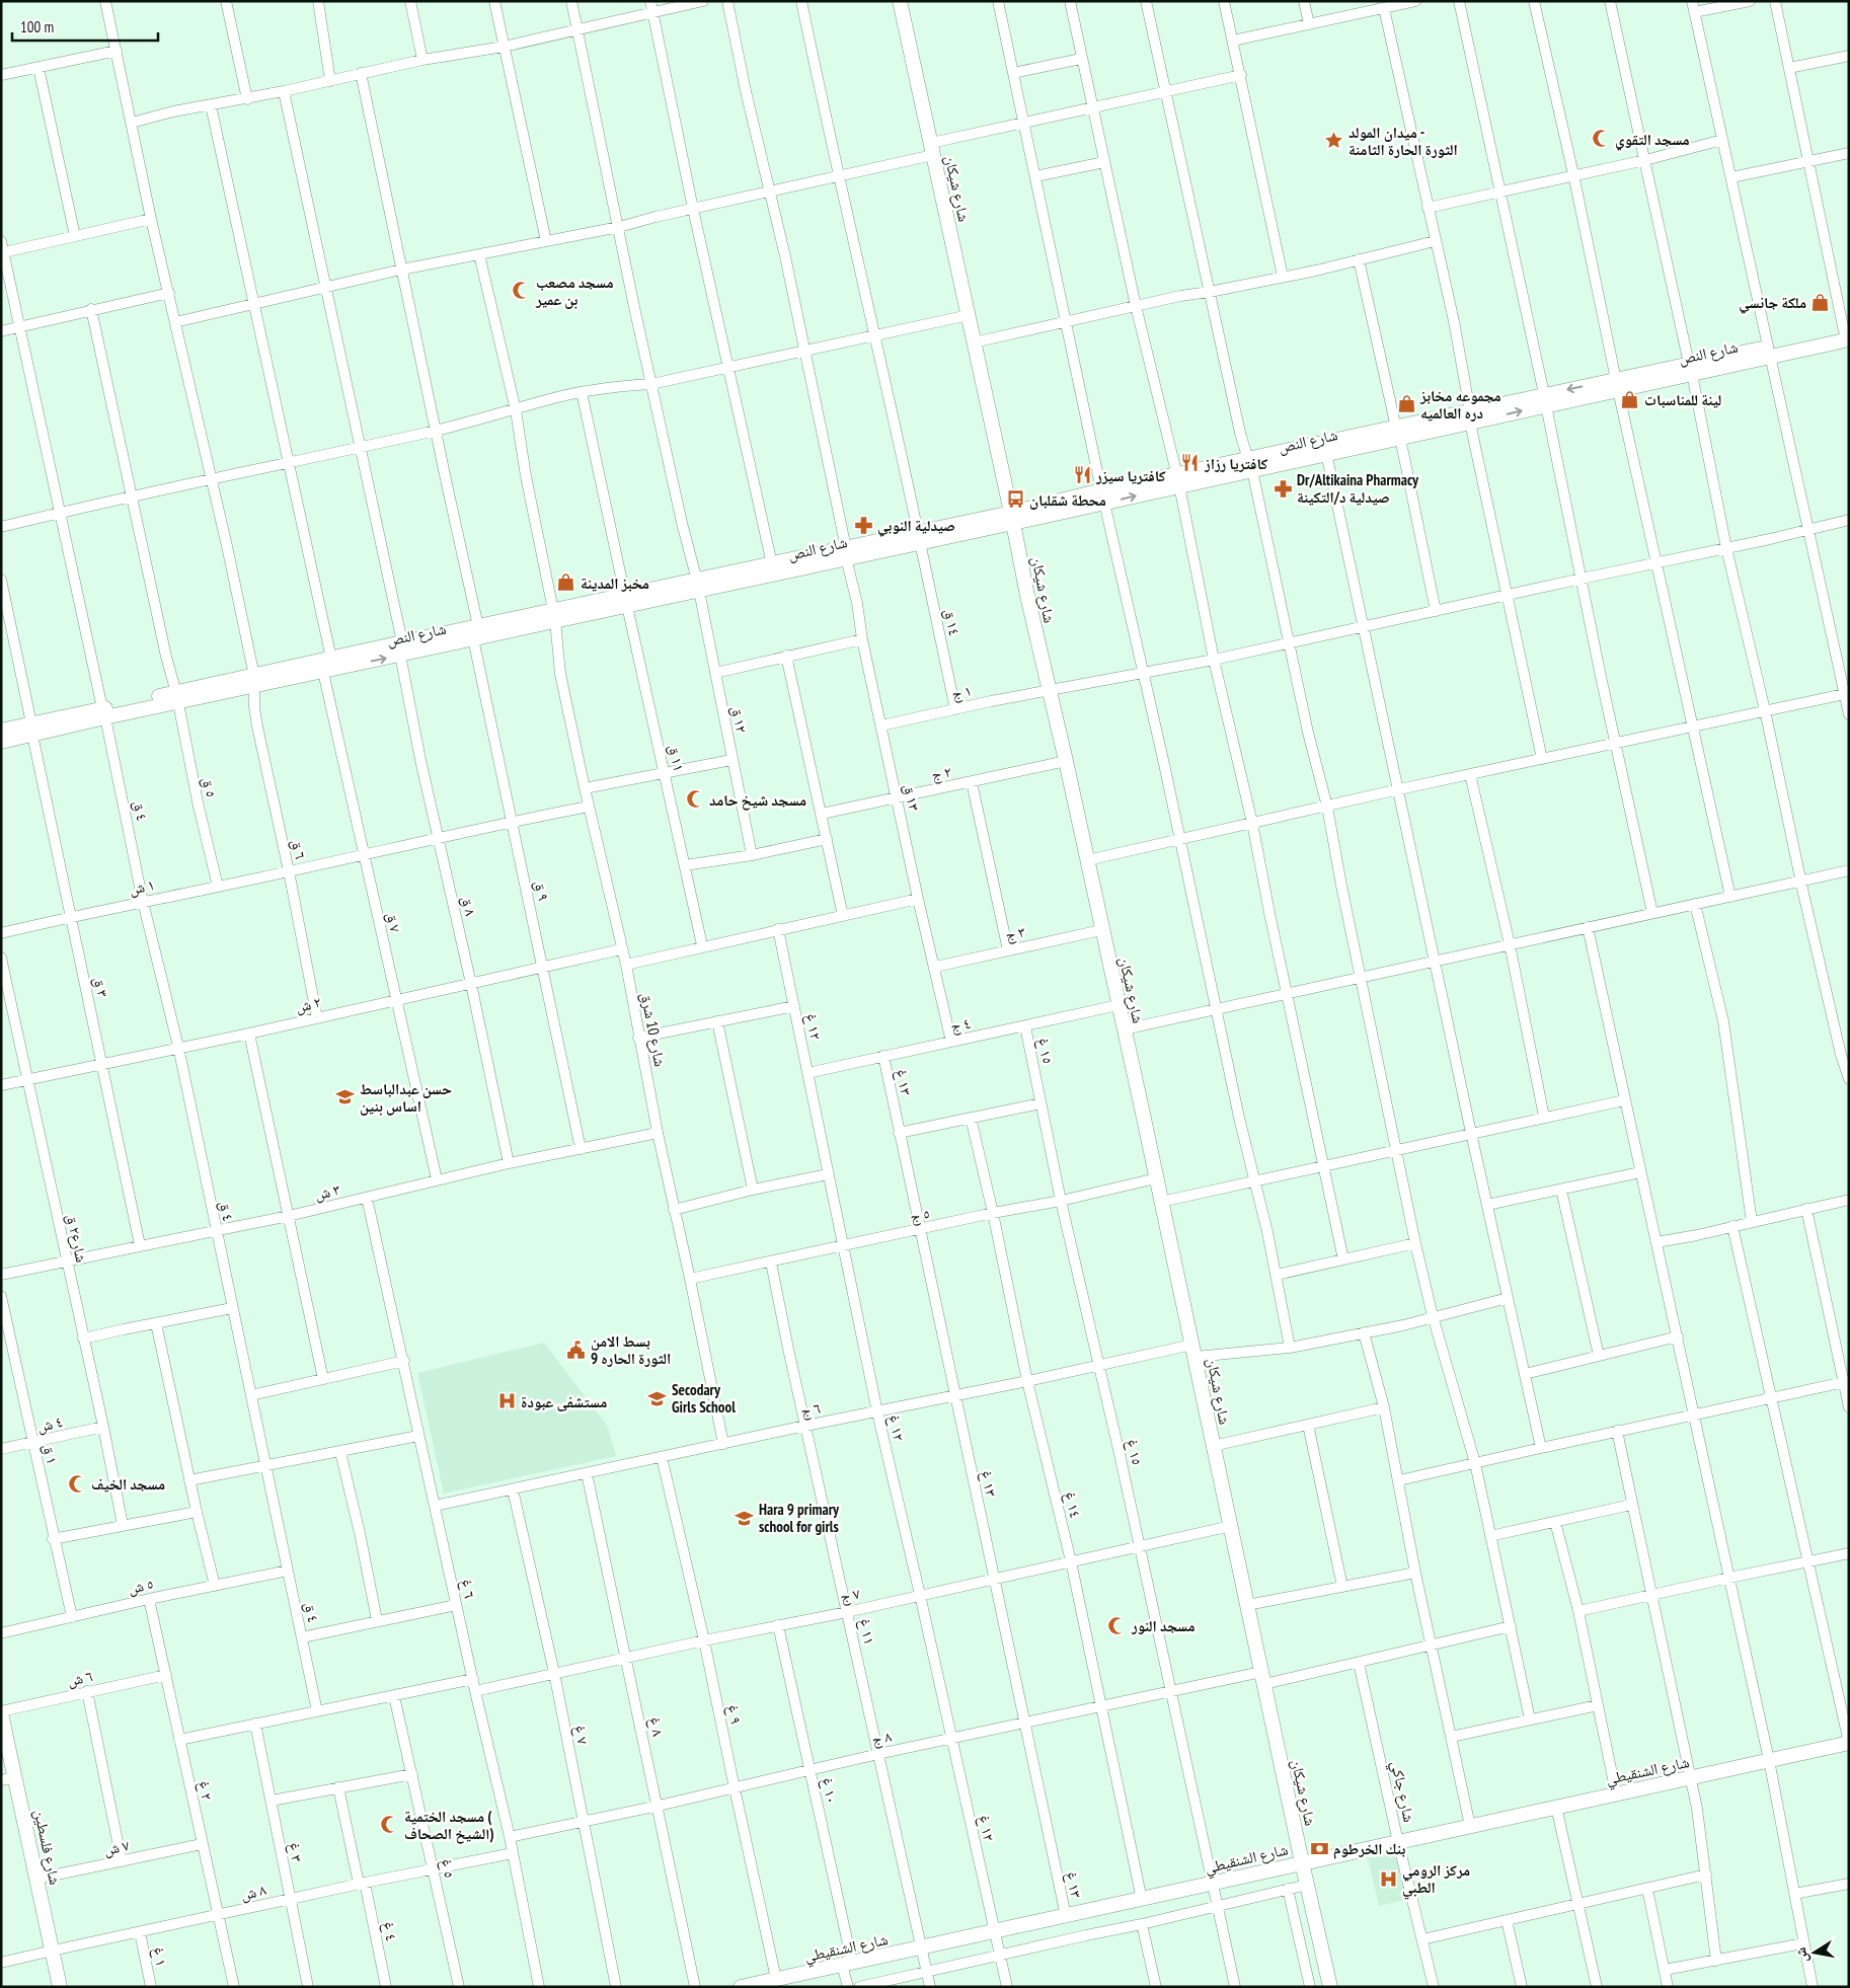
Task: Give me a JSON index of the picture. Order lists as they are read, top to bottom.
{
  "streets": {
    "street": [
      "شارع شيكان",
      "شارع النص",
      "١٤ ق",
      "١ ج",
      "١٢ ق",
      "١١ ق",
      "٢ ج",
      "٥ ق",
      "١٣ ق",
      "٤ ق",
      "٦ ق",
      "١ ش",
      "٩ ق",
      "٨ ق",
      "٧ ق",
      "٣ ج",
      "٣ ق",
      "٢ ش",
      "٤ ج",
      "١٢ غ",
      "شارع 10 شرق",
      "١٥ غ",
      "١٣ غ",
      "٣ ش",
      "٥ ج",
      "شارع٢ ق",
      "٦ ج",
      "٤ ش",
      "١ ق",
      "١٤ غ",
      "٥ ش",
      "٦ غ",
      "٧ ج",
      "١١ غ",
      "٦ ش",
      "٩ غ",
      "٨ غ",
      "٧ غ",
      "٨ ج",
      "شارع الشنقيطي",
      "٢ غ",
      "١٠ غ",
      "شارع جاكي",
      "شارع فلسطين",
      "٧ ش",
      "٣ غ",
      "٥ غ",
      "٨ ش",
      "٤ غ",
      "١ غ"
    ]
  },
  "crossings": [
    ["شارع شيكان", "شارع النص"],
    ["شارع شيكان", "١ ج"],
    ["شارع شيكان", "٢ ج"],
    ["شارع شيكان", "٣ ج"],
    ["شارع شيكان", "٤ ج"],
    ["شارع شيكان", "٥ ج"],
    ["شارع شيكان", "٦ ج"],
    ["شارع شيكان", "٧ ج"],
    ["شارع شيكان", "٨ ج"],
    ["شارع شيكان", "شارع الشنقيطي"],
    ["شارع النص", "١٤ ق"],
    ["شارع النص", "١٢ ق"],
    ["شارع النص", "١١ ق"],
    ["شارع النص", "٥ ق"],
    ["شارع النص", "١٣ ق"],
    ["شارع النص", "٤ ق"],
    ["شارع النص", "٦ ق"],
    ["شارع النص", "٩ ق"],
    ["شارع النص", "٨ ق"],
    ["شارع النص", "٧ ق"],
    ["شارع النص", "٣ ق"],
    ["شارع النص", "شارع 10 شرق"],
    ["١٤ ق", "١ ج"],
    ["١ ج", "١٣ ق"],
    ["٢ ج", "١٣ ق"],
    ["٥ ق", "١ ش"],
    ["١٣ ق", "٣ ج"],
    ["١٣ ق", "٤ ج"],
    ["٤ ق", "١ ش"],
    ["٤ ق", "٢ ش"],
    ["٤ ق", "٣ ش"],
    ["٤ ق", "٥ ش"],
    ["٦ ق", "١ ش"],
    ["٦ ق", "٢ ش"],
    ["١ ش", "٩ ق"],
    ["١ ش", "٨ ق"],
    ["١ ش", "٧ ق"],
    ["١ ش", "٣ ق"],
    ["١ ش", "شارع 10 شرق"],
    ["٩ ق", "٢ ش"],
    ["٩ ق", "٣ ش"],
    ["٨ ق", "٢ ش"],
    ["٨ ق", "٣ ش"],
    ["٧ ق", "٢ ش"],
    ["٧ ق", "٣ ش"],
    ["٣ ق", "٢ ش"],
    ["٣ ق", "٣ ش"],
    ["٢ ش", "شارع 10 شرق"],
    ["٢ ش", "شارع٢ ق"],
    ["٤ ج", "١٢ غ"],
    ["٤ ج", "١٥ غ"],
    ["٤ ج", "١٣ غ"],
    ["١٢ غ", "٥ ج"],
    ["١٢ غ", "٦ ج"],
    ["١٢ غ", "٧ ج"],
    ["١٢ غ", "٨ ج"],
    ["١٢ غ", "شارع الشنقيطي"],
    ["شارع 10 شرق", "٣ ش"],
    ["شارع 10 شرق", "٥ ج"],
    ["شارع 10 شرق", "٦ ج"],
    ["١٥ غ", "٥ ج"],
    ["١٥ غ", "٦ ج"],
    ["١٥ غ", "٧ ج"],
    ["١٥ غ", "٨ ج"],
    ["١٥ غ", "شارع الشنقيطي"],
    ["١٣ غ", "٥ ج"],
    ["١٣ غ", "٦ ج"],
    ["١٣ غ", "٧ ج"],
    ["١٣ غ", "٨ ج"],
    ["١٣ غ", "شارع الشنقيطي"],
    ["٣ ش", "شارع٢ ق"],
    ["٣ ش", "٦ غ"],
    ["٥ ج", "١٤ غ"],
    ["٥ ج", "١١ غ"],
    ["شارع٢ ق", "٤ ش"],
    ["٦ ج", "١٤ غ"],
    ["٦ ج", "٦ غ"],
    ["٦ ج", "١١ غ"],
    ["٦ ج", "٩ غ"],
    ["٦ ج", "٨ غ"],
    ["٦ ج", "٧ غ"],
    ["٤ ش", "١ ق"],
    ["١ ق", "٥ ش"],
    ["١٤ غ", "٧ ج"],
    ["١٤ غ", "٨ ج"],
    ["١٤ غ", "شارع الشنقيطي"],
    ["٥ ش", "٢ غ"],
    ["٦ غ", "٧ ج"],
    ["٦ غ", "٨ ج"],
    ["٦ غ", "٨ ش"],
    ["٧ ج", "١١ غ"],
    ["٧ ج", "٩ غ"],
    ["٧ ج", "٨ غ"],
    ["٧ ج", "٧ غ"],
    ["٧ ج", "١٠ غ"],
    ["١١ غ", "٨ ج"],
    ["١١ غ", "شارع الشنقيطي"],
    ["٦ ش", "٢ غ"],
    ["٦ ش", "شارع فلسطين"],
    ["٩ غ", "٨ ج"],
    ["٩ غ", "شارع الشنقيطي"],
    ["٨ غ", "٨ ج"],
    ["٧ غ", "٨ ج"],
    ["٨ ج", "١٠ غ"],
    ["٨ ج", "شارع جاكي"],
    ["شارع الشنقيطي", "١٠ غ"],
    ["شارع الشنقيطي", "شارع جاكي"],
    ["٢ غ", "٧ ش"],
    ["٢ غ", "٨ ش"],
    ["شارع فلسطين", "٧ ش"],
    ["شارع فلسطين", "٨ ش"],
    ["٣ غ", "٨ ش"],
    ["٥ غ", "٨ ش"],
    ["٨ ش", "٤ غ"],
    ["٨ ش", "١ غ"]
  ],
  "places": {
    "mosque": [
      "مسجد التقوي",
      "مسجد مصعب بن عمير",
      "مسجد شيخ حامد",
      "مسجد الخيف",
      "مسجد النور",
      "مسجد الختمية ( الشيخ الصحاف)"
    ],
    "place": ["ميدان المولد - الثورة الحارة الثامنة"],
    "shop": [
      "ملكة جانسي",
      "لينة للمناسبات",
      "مجموعه مخابز دره العالميه",
      "مخبز المدينة"
    ],
    "restaurant": ["كافتريا رزاز", "كافتريا سيزر"],
    "pharmacy": ["Dr/Altikaina Pharmacy صيدلية د/التكينة", "صيدلية النوبي"],
    "bus stop": ["محطة شقلبان"],
    "school or university": ["حسن عبدالباسط اساس بنين", "Secodary Girls School", "Hara 9 primary school for girls"],
    "public building": ["بسط الامن الثورة الحاره 9"],
    "hospital": ["مستشفى عبودة", "مركز الرومي الطبي"],
    "bank": ["بنك الخرطوم"]
  },
  "scale_bar": "100 m",
  "north": "left"
}
